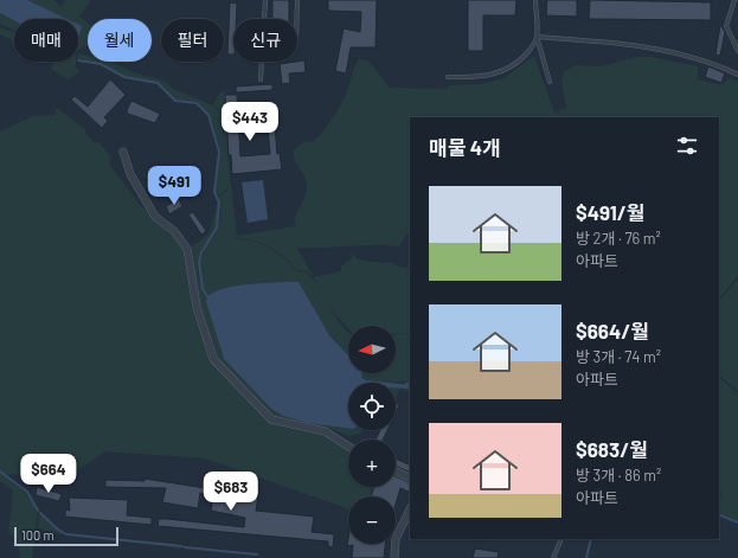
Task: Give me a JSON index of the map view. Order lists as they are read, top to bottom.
{
  "scale_bar": "100 m",
  "north": "left",
  "page": {
    "chip": [
      "매매",
      "월세",
      "필터",
      "신규"
    ],
    "price": [
      "$443",
      "$491",
      "$664",
      "$683"
    ],
    "heading": "매물 4개",
    "list": [
      {
        "name": "$491/월",
        "note": "방 2개 · 76 m² · 아파트"
      },
      {
        "name": "$664/월",
        "note": "방 3개 · 74 m² · 아파트"
      },
      {
        "name": "$683/월",
        "note": "방 3개 · 86 m² · 아파트"
      }
    ],
    "map_buttons": ["+", "−"],
    "scale": "100 m"
  }
}
